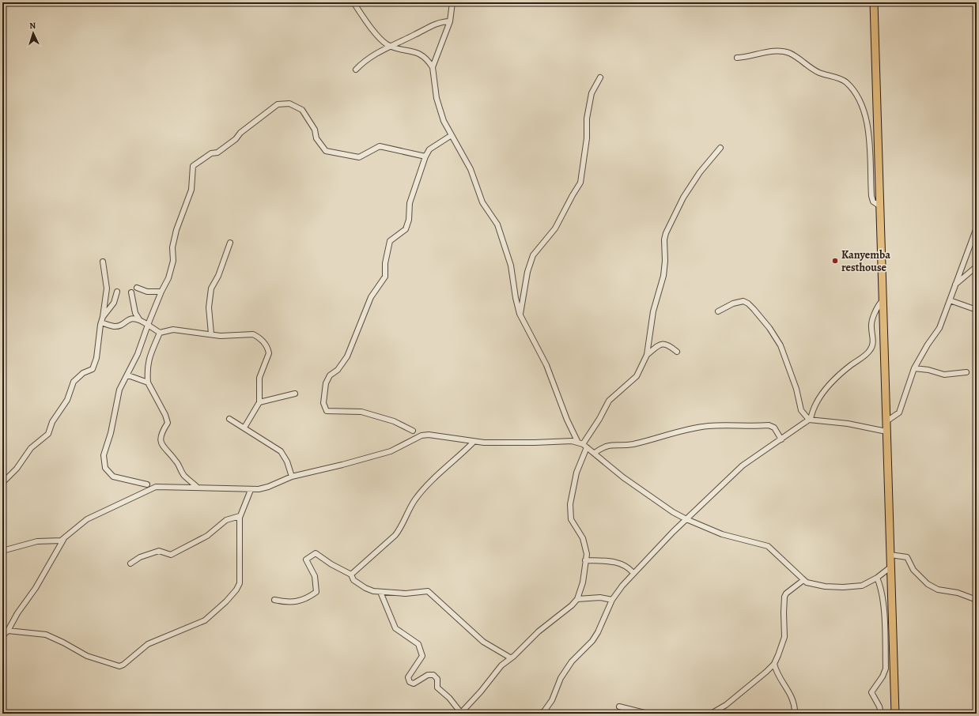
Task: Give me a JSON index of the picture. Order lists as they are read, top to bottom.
{
  "places": ["Kanyemba resthouse"],
  "north": "top"
}
